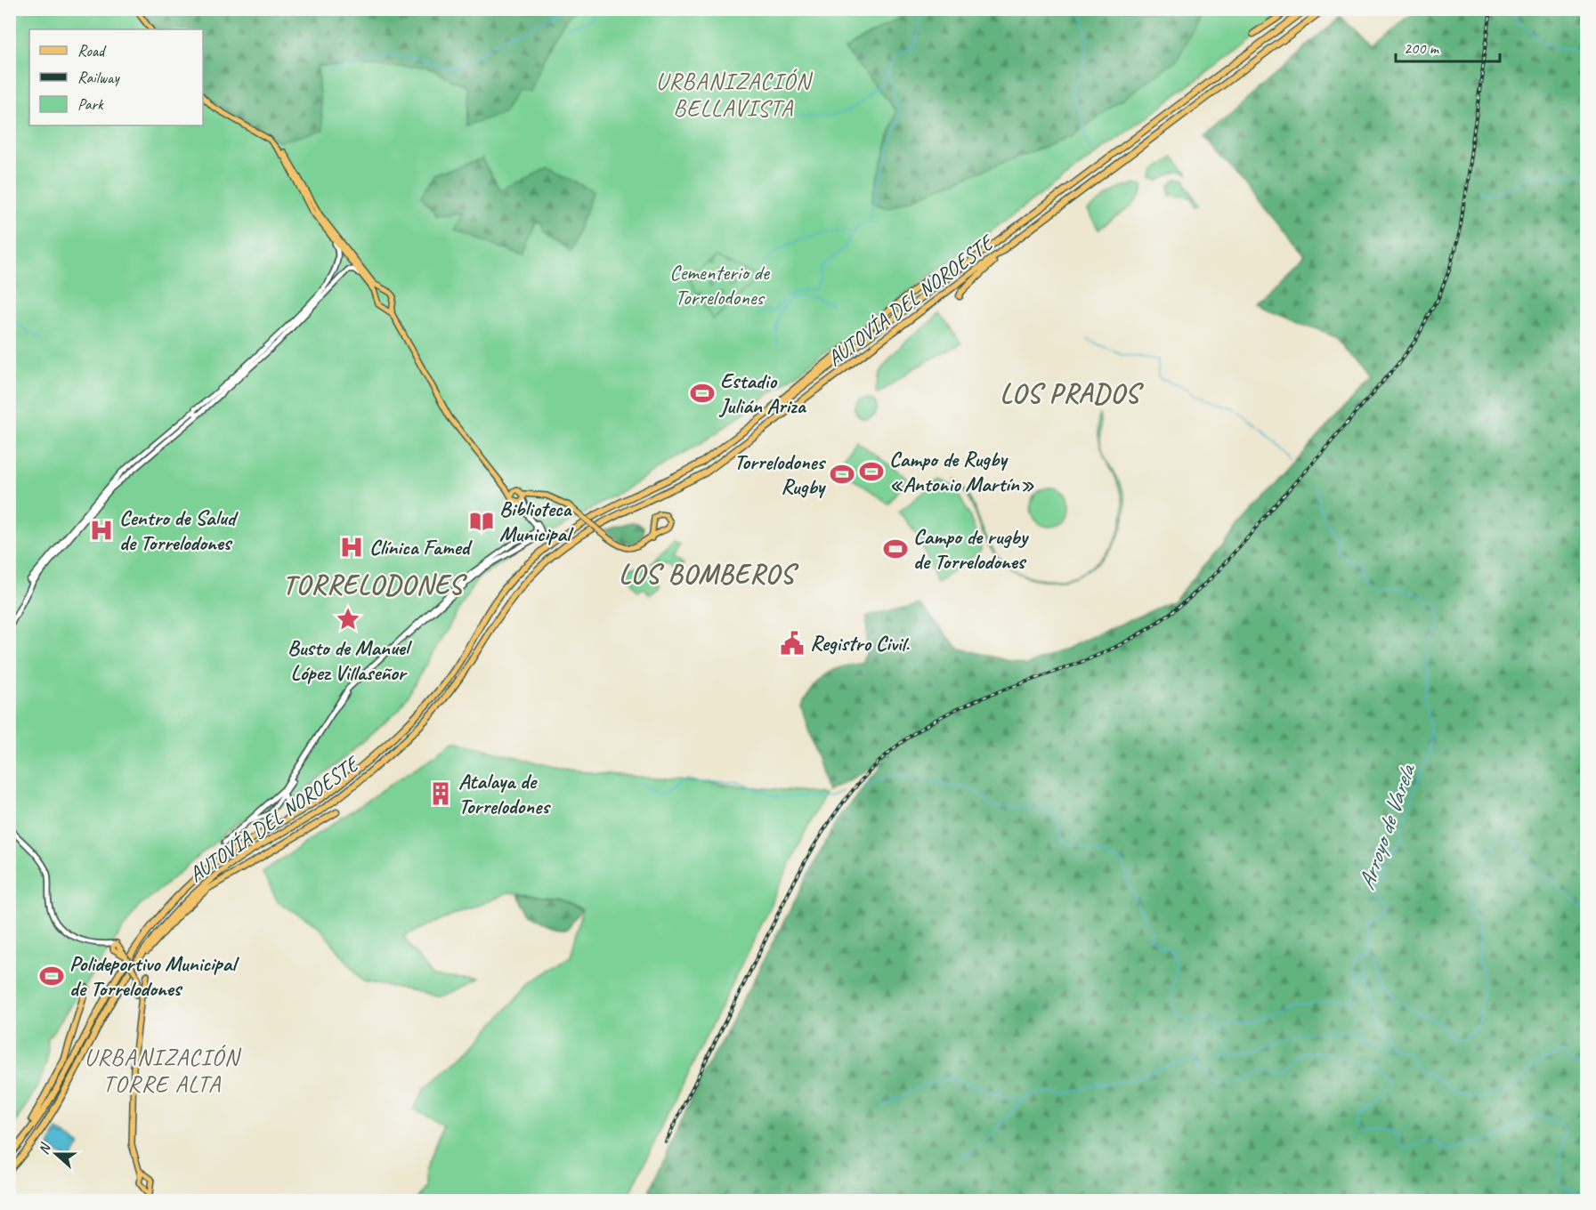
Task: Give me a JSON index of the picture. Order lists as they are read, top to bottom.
{
  "streets": {
    "highway": ["AUTOVÍA DEL NOROESTE"]
  },
  "districts": [
    "URBANIZACIÓN BELLAVISTA",
    "LOS PRADOS",
    "LOS BOMBEROS",
    "TORRELODONES",
    "URBANIZACIÓN TORRE ALTA"
  ],
  "water": ["Arroyo de Varela"],
  "parks": ["Cementerio de Torrelodones"],
  "places": {
    "sports": [
      "Estadio Julián Ariza",
      "Campo de Rugby «Antonio Martín»",
      "Torrelodones Rugby",
      "Campo de rugby de Torrelodones",
      "Polideportivo Municipal de Torrelodones"
    ],
    "library": ["Biblioteca Municipal"],
    "hospital": ["Centro de Salud de Torrelodones", "Clínica Famed"],
    "place": ["Busto de Manuel López Villaseñor"],
    "public building": ["Registro Civil."],
    "building": ["Atalaya de Torrelodones"]
  },
  "legend": ["Road", "Railway", "Park"],
  "scale_bar": "200 m",
  "north": "left"
}
